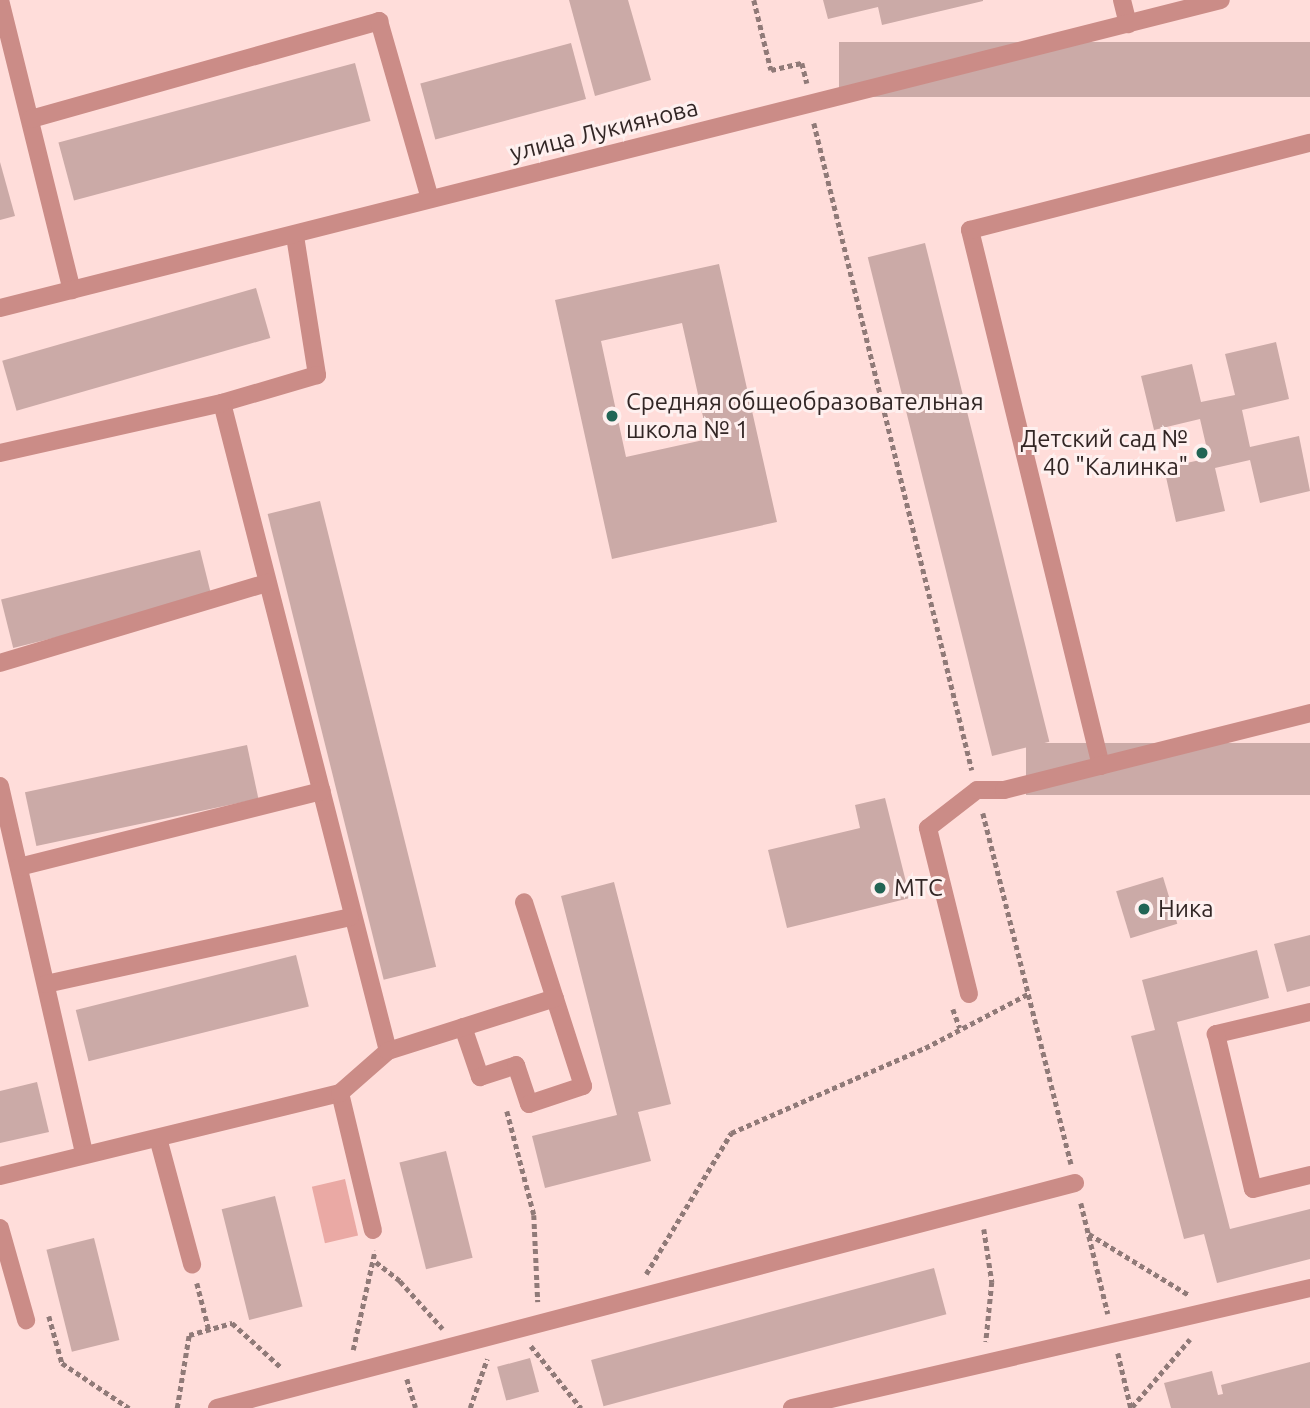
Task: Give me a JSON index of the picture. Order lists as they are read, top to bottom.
{
  "streets": {
    "street": ["улица Лукиянова"]
  },
  "places": [
    "Средняя общеобразовательная школа № 1",
    "Детский сад № 40 \"Калинка\"",
    "МТС",
    "Ника"
  ]
}
